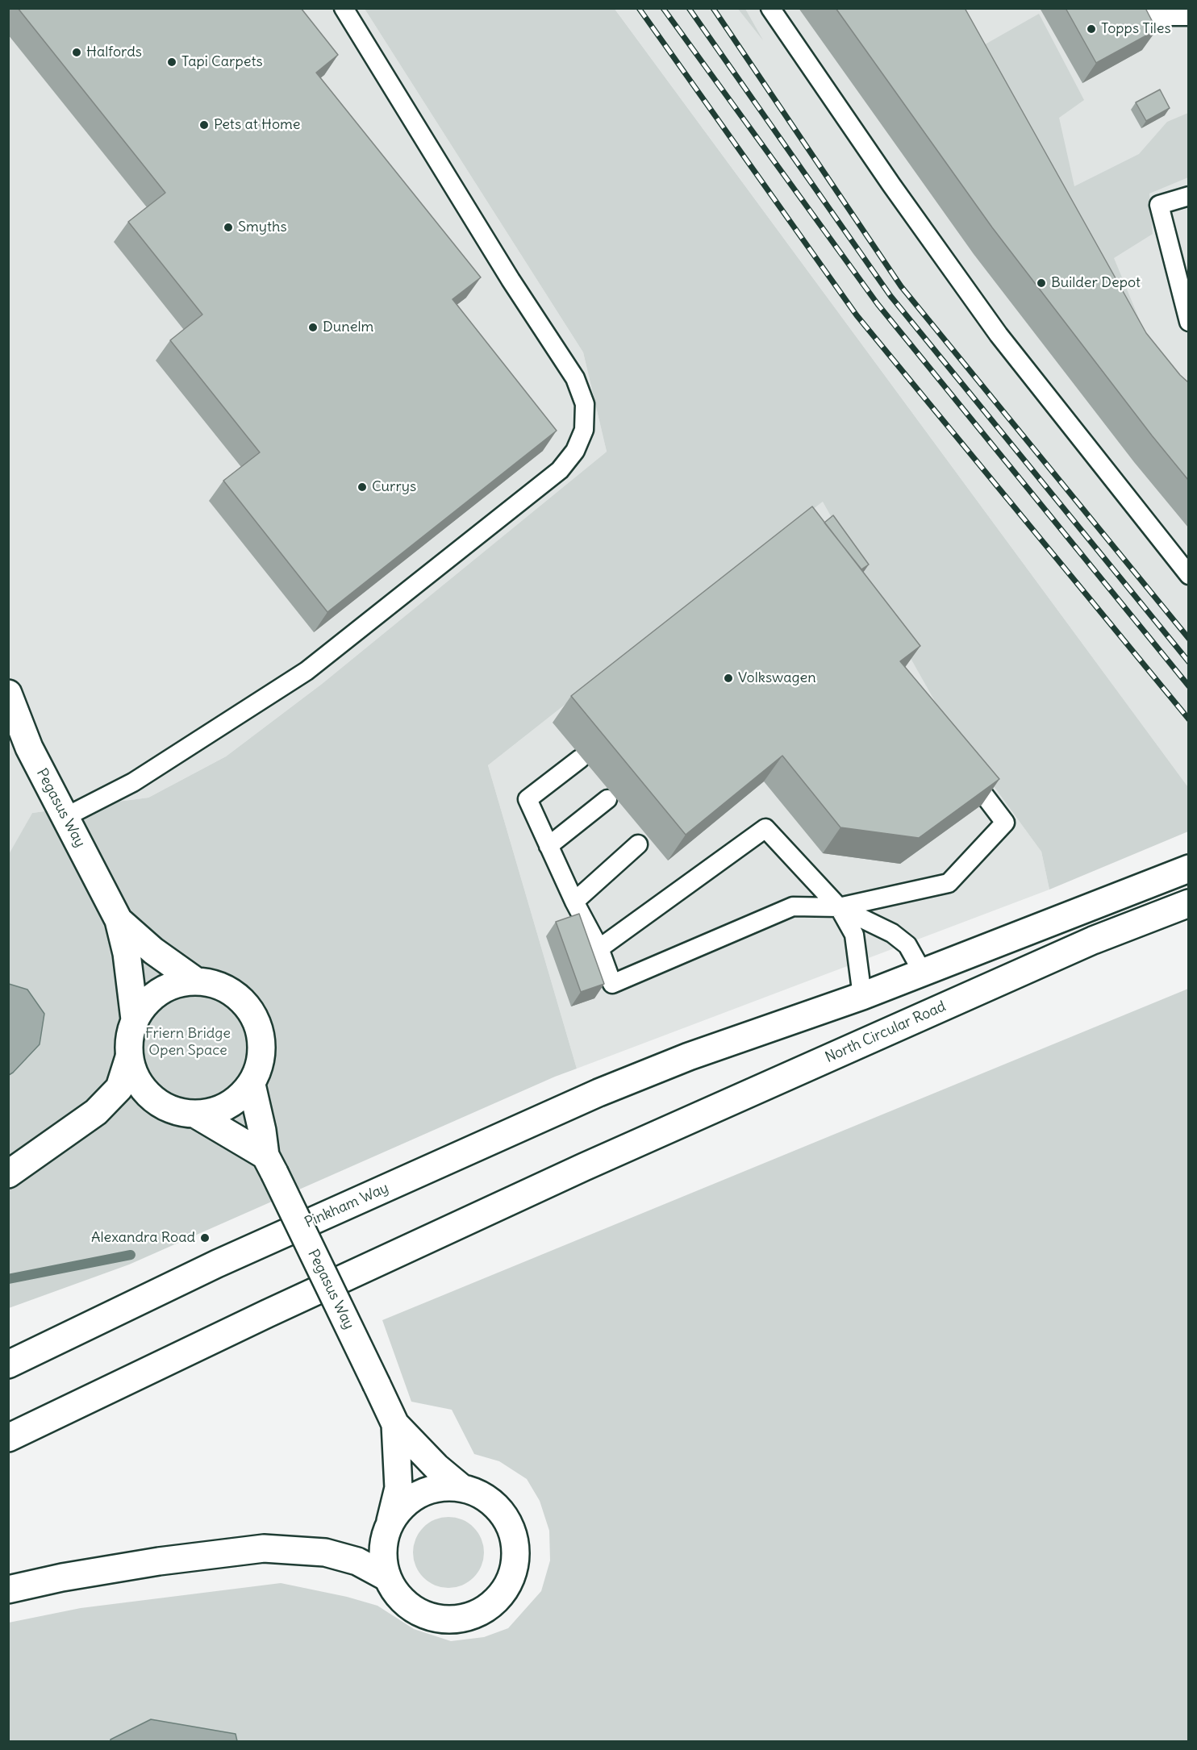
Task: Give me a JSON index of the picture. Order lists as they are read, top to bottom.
{
  "streets": {
    "main road": ["Pegasus Way", "North Circular Road", "Pinkham Way"]
  },
  "parks": ["Friern Bridge Open Space"],
  "places": [
    "Topps Tiles",
    "Halfords",
    "Tapi Carpets",
    "Pets at Home",
    "Smyths",
    "Builder Depot",
    "Dunelm",
    "Currys",
    "Volkswagen",
    "Alexandra Road"
  ]
}
